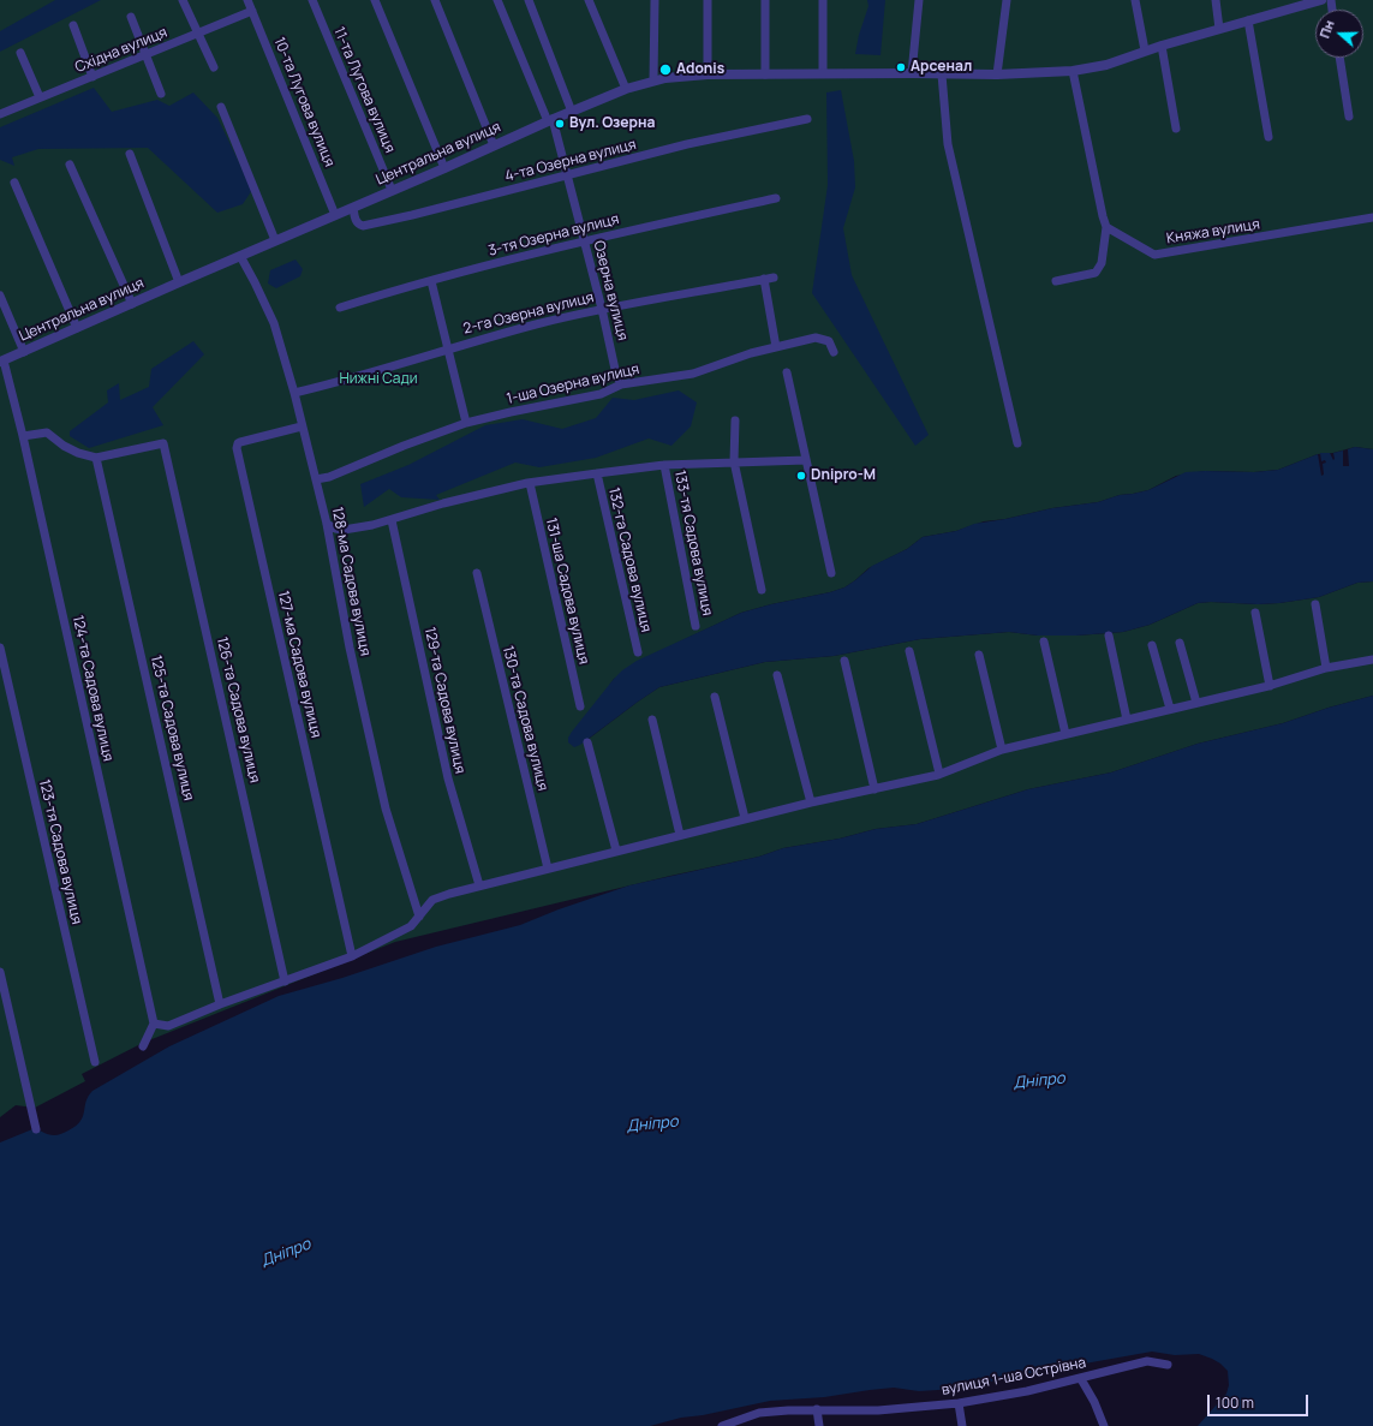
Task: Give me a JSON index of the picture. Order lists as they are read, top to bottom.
{
  "streets": {
    "street": [
      "Східна вулиця",
      "11-та Лугова вулиця",
      "10-та Лугова вулиця",
      "Центральна вулиця",
      "4-та Озерна вулиця",
      "Княжа вулиця",
      "3-тя Озерна вулиця",
      "Озерна вулиця",
      "2-га Озерна вулиця",
      "1-ша Озерна вулиця",
      "133-тя Садова вулиця",
      "132-га Садова вулиця",
      "128-ма Садова вулиця",
      "131-ша Садова вулиця",
      "127-ма Садова вулиця",
      "124-та Садова вулиця",
      "129-та Садова вулиця",
      "126-та Садова вулиця",
      "130-та Садова вулиця",
      "125-та Садова вулиця",
      "123-тя Садова вулиця",
      "вулиця 1-ша Острівна"
    ]
  },
  "crossings": [
    ["Східна вулиця", "10-та Лугова вулиця"],
    ["11-та Лугова вулиця", "Центральна вулиця"],
    ["10-та Лугова вулиця", "Центральна вулиця"],
    ["Центральна вулиця", "4-та Озерна вулиця"],
    ["Центральна вулиця", "Озерна вулиця"],
    ["Центральна вулиця", "128-ма Садова вулиця"],
    ["Центральна вулиця", "124-та Садова вулиця"],
    ["4-та Озерна вулиця", "Озерна вулиця"],
    ["3-тя Озерна вулиця", "Озерна вулиця"],
    ["Озерна вулиця", "2-га Озерна вулиця"],
    ["Озерна вулиця", "1-ша Озерна вулиця"],
    ["2-га Озерна вулиця", "128-ма Садова вулиця"],
    ["1-ша Озерна вулиця", "128-ма Садова вулиця"],
    ["128-ма Садова вулиця", "127-ма Садова вулиця"],
    ["126-та Садова вулиця", "125-та Садова вулиця"]
  ],
  "water": ["Дніпро"],
  "parks": ["Нижні Сади"],
  "places": [
    "Арсенал",
    "Adonis",
    "Вул. Озерна",
    "Dnipro-M"
  ],
  "scale_bar": "100 m",
  "north": "left"
}
